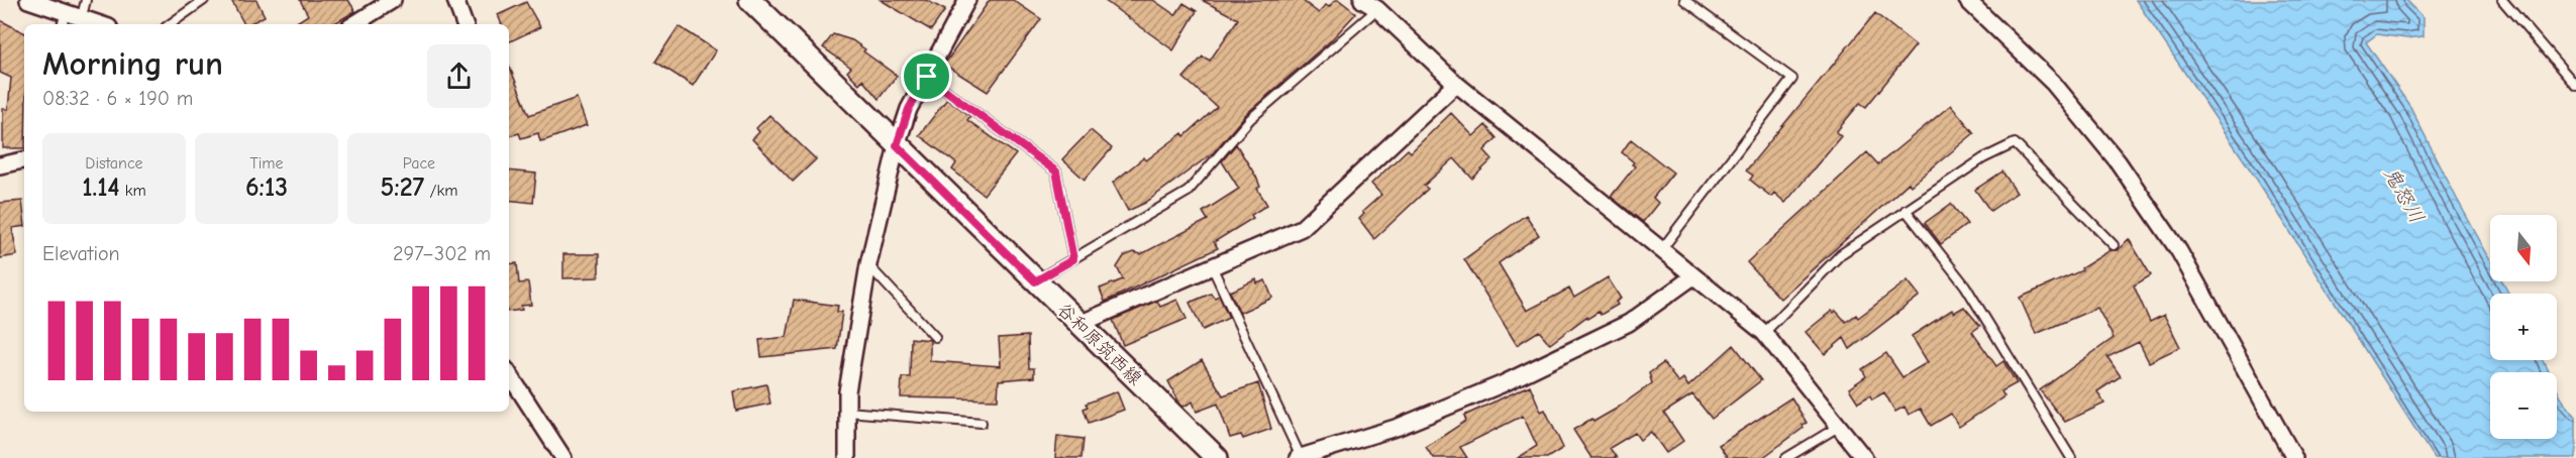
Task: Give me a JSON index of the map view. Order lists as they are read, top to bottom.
{
  "streets": {
    "main road": ["谷和原筑西線"]
  },
  "water": ["鬼怒川"],
  "north": "bottom",
  "page": {
    "heading": ["Morning run", "08:32 · 6 × 190 m"],
    "stats": [
      ["Distance", "1.14 km"],
      ["Time", "6:13"],
      ["Pace", "5:27 /km"]
    ],
    "map_buttons": ["+", "−"],
    "chart": ["Elevation", "297–302 m"]
  }
}
